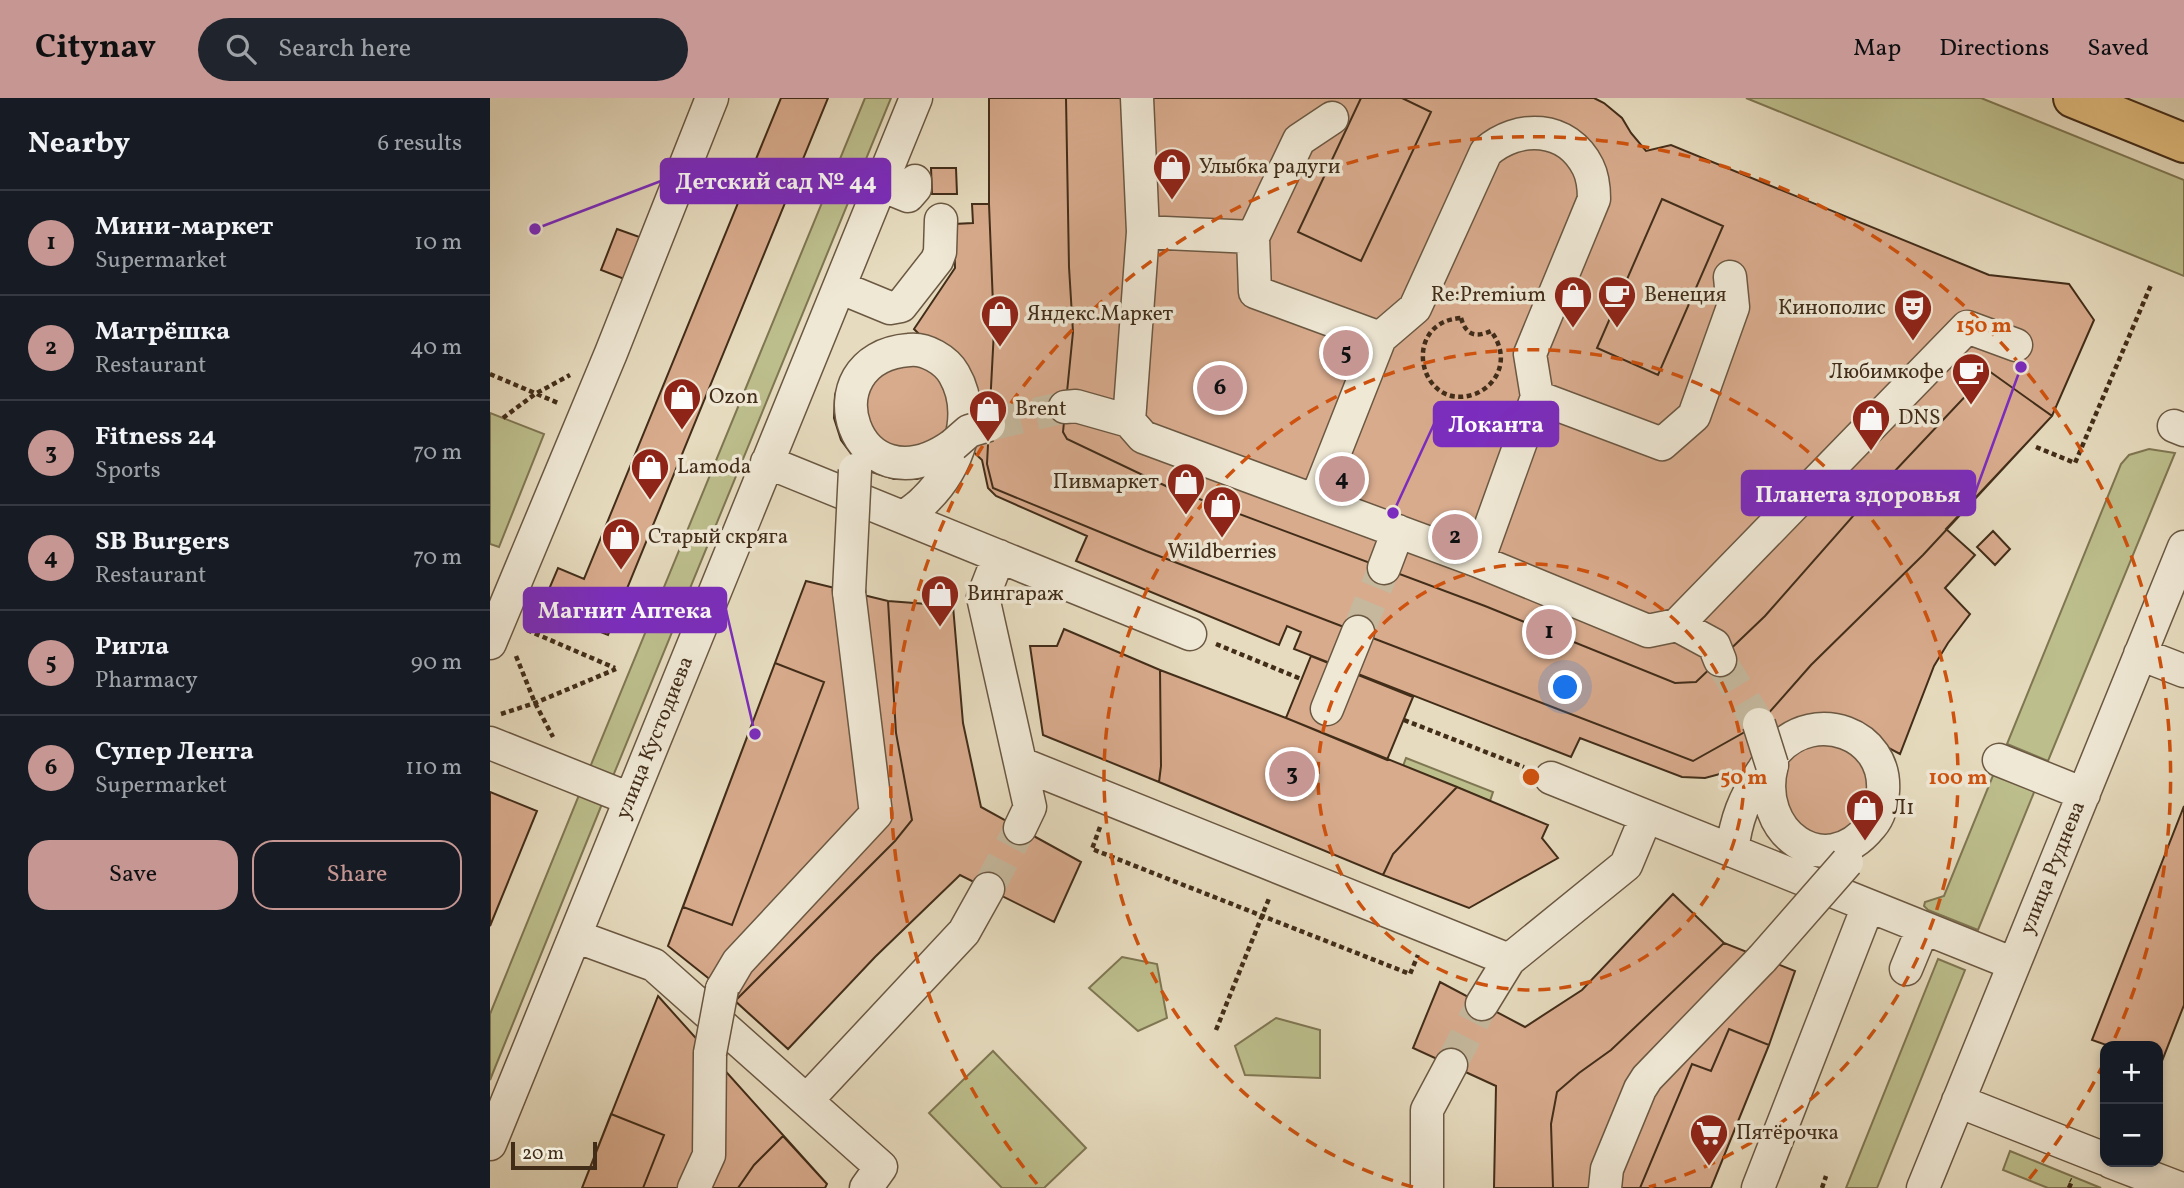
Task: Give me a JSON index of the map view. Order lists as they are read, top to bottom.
{
  "streets": {
    "street": ["улица Кустодиева", "улица Руднева"]
  },
  "places": {
    "shop": [
      "Улыбка радуги",
      "Re:Premium",
      "Яндекс.Маркет",
      "Ozon",
      "Brent",
      "DNS",
      "Lamoda",
      "Пивмаркет",
      "Wildberries",
      "Старый скряга",
      "Вингараж",
      "Л1"
    ],
    "other": [
      "Детский сад № 44",
      "Планета здоровья",
      "Локанта",
      "Магнит Аптека"
    ],
    "cafe": ["Венеция", "Любимкофе"],
    "theatre": ["Кинополис"],
    "supermarket": ["Пятёрочка"]
  },
  "scale_bar": "20 m",
  "page": {
    "header": "Citynav",
    "search": "Search here",
    "nav": ["Map", "Directions", "Saved"],
    "heading": ["Nearby", "6 results"],
    "list": [
      {
        "mark": "1",
        "name": "Мини-маркет",
        "note": "Supermarket",
        "value": "10 m"
      },
      {
        "mark": "2",
        "name": "Матрёшка",
        "note": "Restaurant",
        "value": "40 m"
      },
      {
        "mark": "3",
        "name": "Fitness 24",
        "note": "Sports",
        "value": "70 m"
      },
      {
        "mark": "4",
        "name": "SB Burgers",
        "note": "Restaurant",
        "value": "70 m"
      },
      {
        "mark": "5",
        "name": "Ригла",
        "note": "Pharmacy",
        "value": "90 m"
      },
      {
        "mark": "6",
        "name": "Супер Лента",
        "note": "Supermarket",
        "value": "110 m"
      }
    ],
    "pins": [
      "5",
      "6",
      "4",
      "2",
      "1",
      "3"
    ],
    "buttons": ["Save", "Share"],
    "map_buttons": ["+", "−"],
    "scale": "20 m"
  },
  "rings": ["150 m", "50 m", "100 m"]
}
